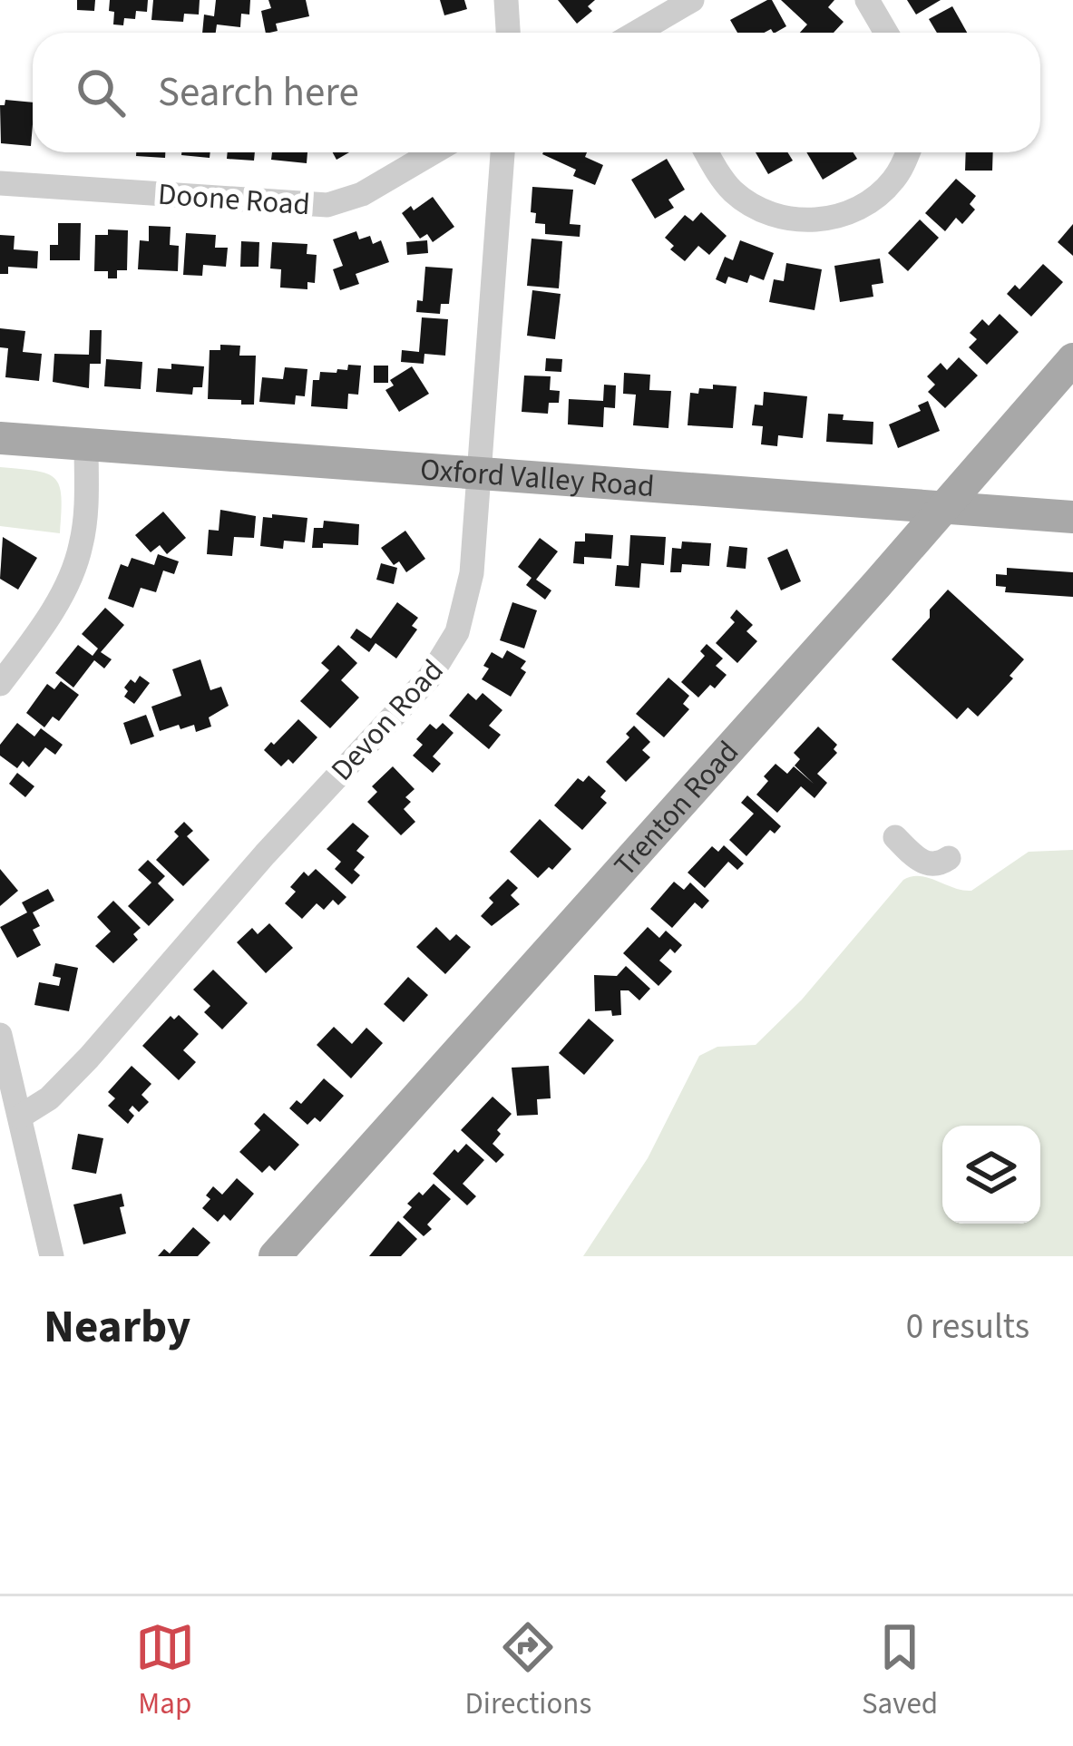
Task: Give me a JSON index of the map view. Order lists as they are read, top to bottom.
{
  "streets": {
    "main road": ["Oxford Valley Road", "Trenton Road"],
    "street": ["Doone Road", "Devon Road"]
  },
  "crossings": [
    ["Oxford Valley Road", "Devon Road"],
    ["Oxford Valley Road", "Trenton Road"]
  ],
  "page": {
    "search": "Search here",
    "heading": ["Nearby", "0 results"],
    "nav": ["Map", "Directions", "Saved"]
  }
}
